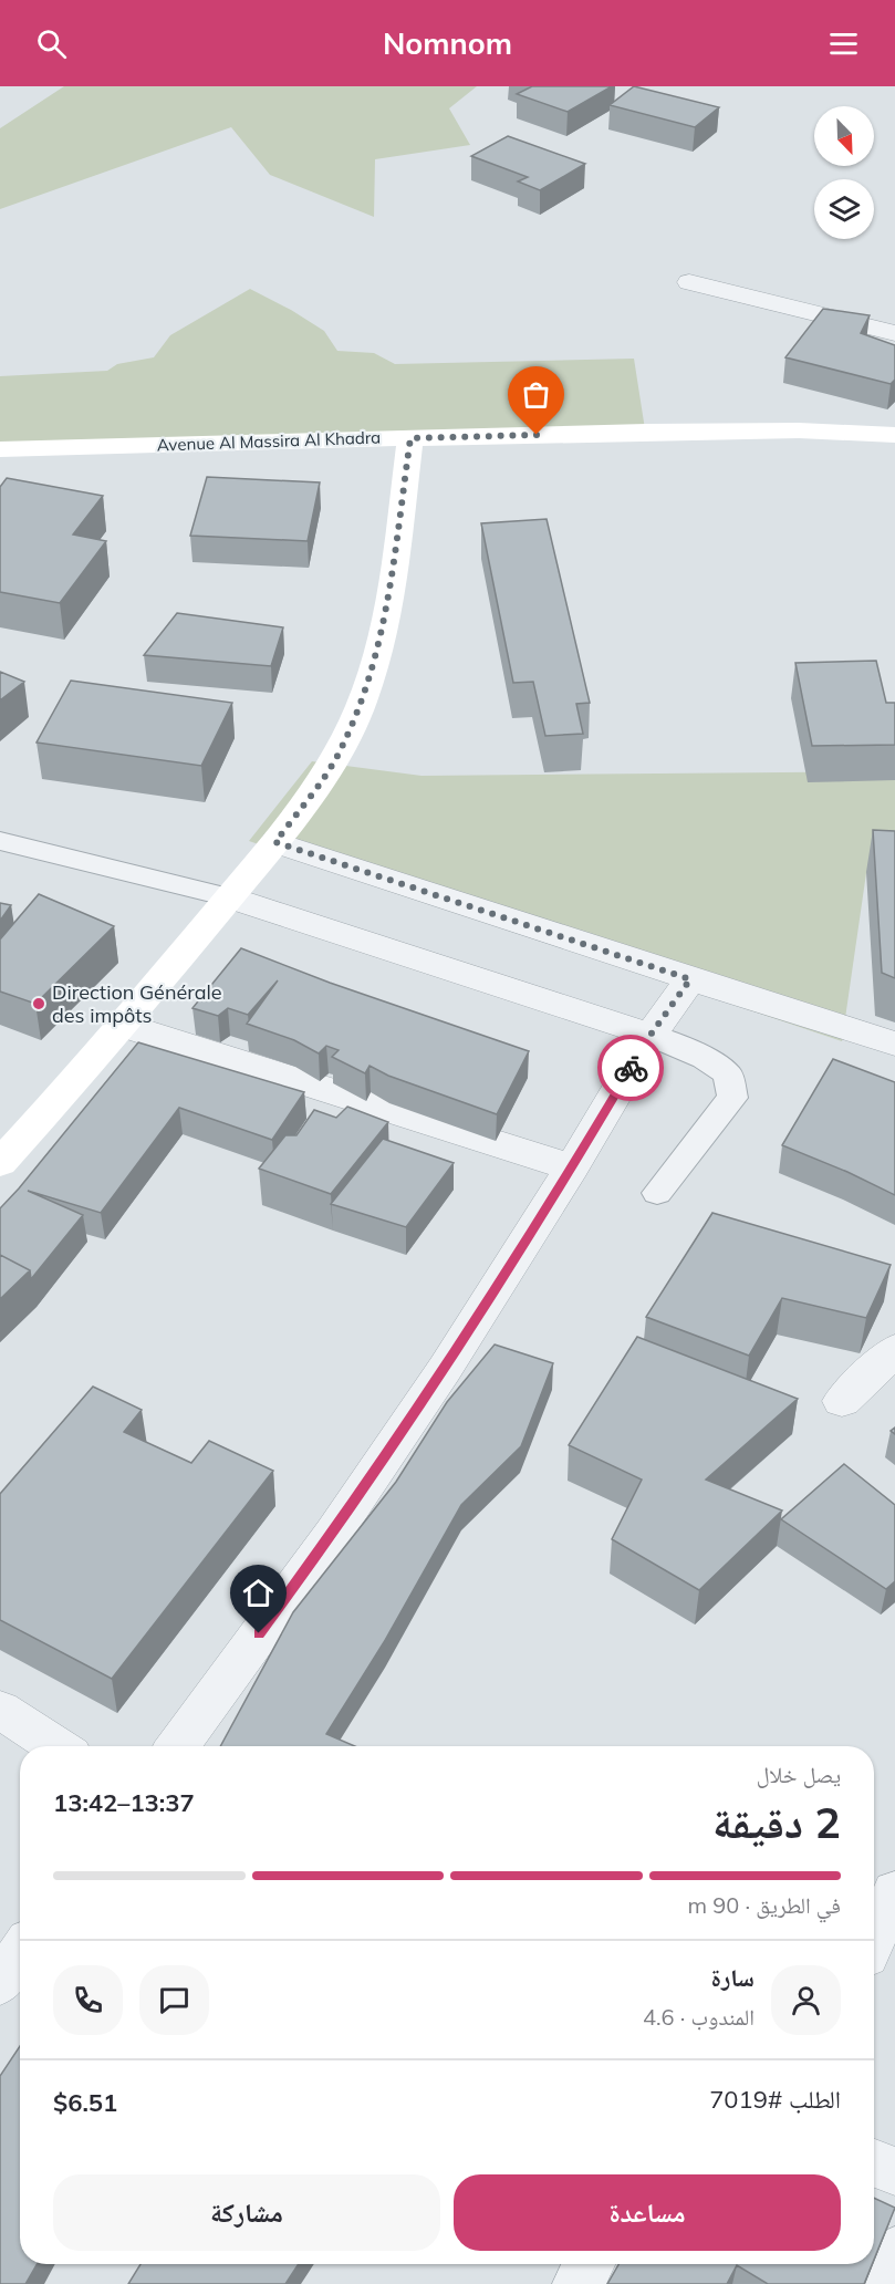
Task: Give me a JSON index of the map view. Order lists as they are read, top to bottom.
{
  "streets": {
    "main road": ["Avenue Al Massira Al Khadra"]
  },
  "places": ["Direction Générale des impôts"],
  "north": "bottom right",
  "page": {
    "header": "Nomnom",
    "heading": ["2 دقيقة", "يصل خلال", "13:37–13:42"],
    "panel": [
      "سارة",
      "المندوب · 4.6",
      "الطلب #7019",
      "$6.51"
    ],
    "bar": "في الطريق · 90 m",
    "buttons": ["مساعدة", "مشاركة"]
  }
}
